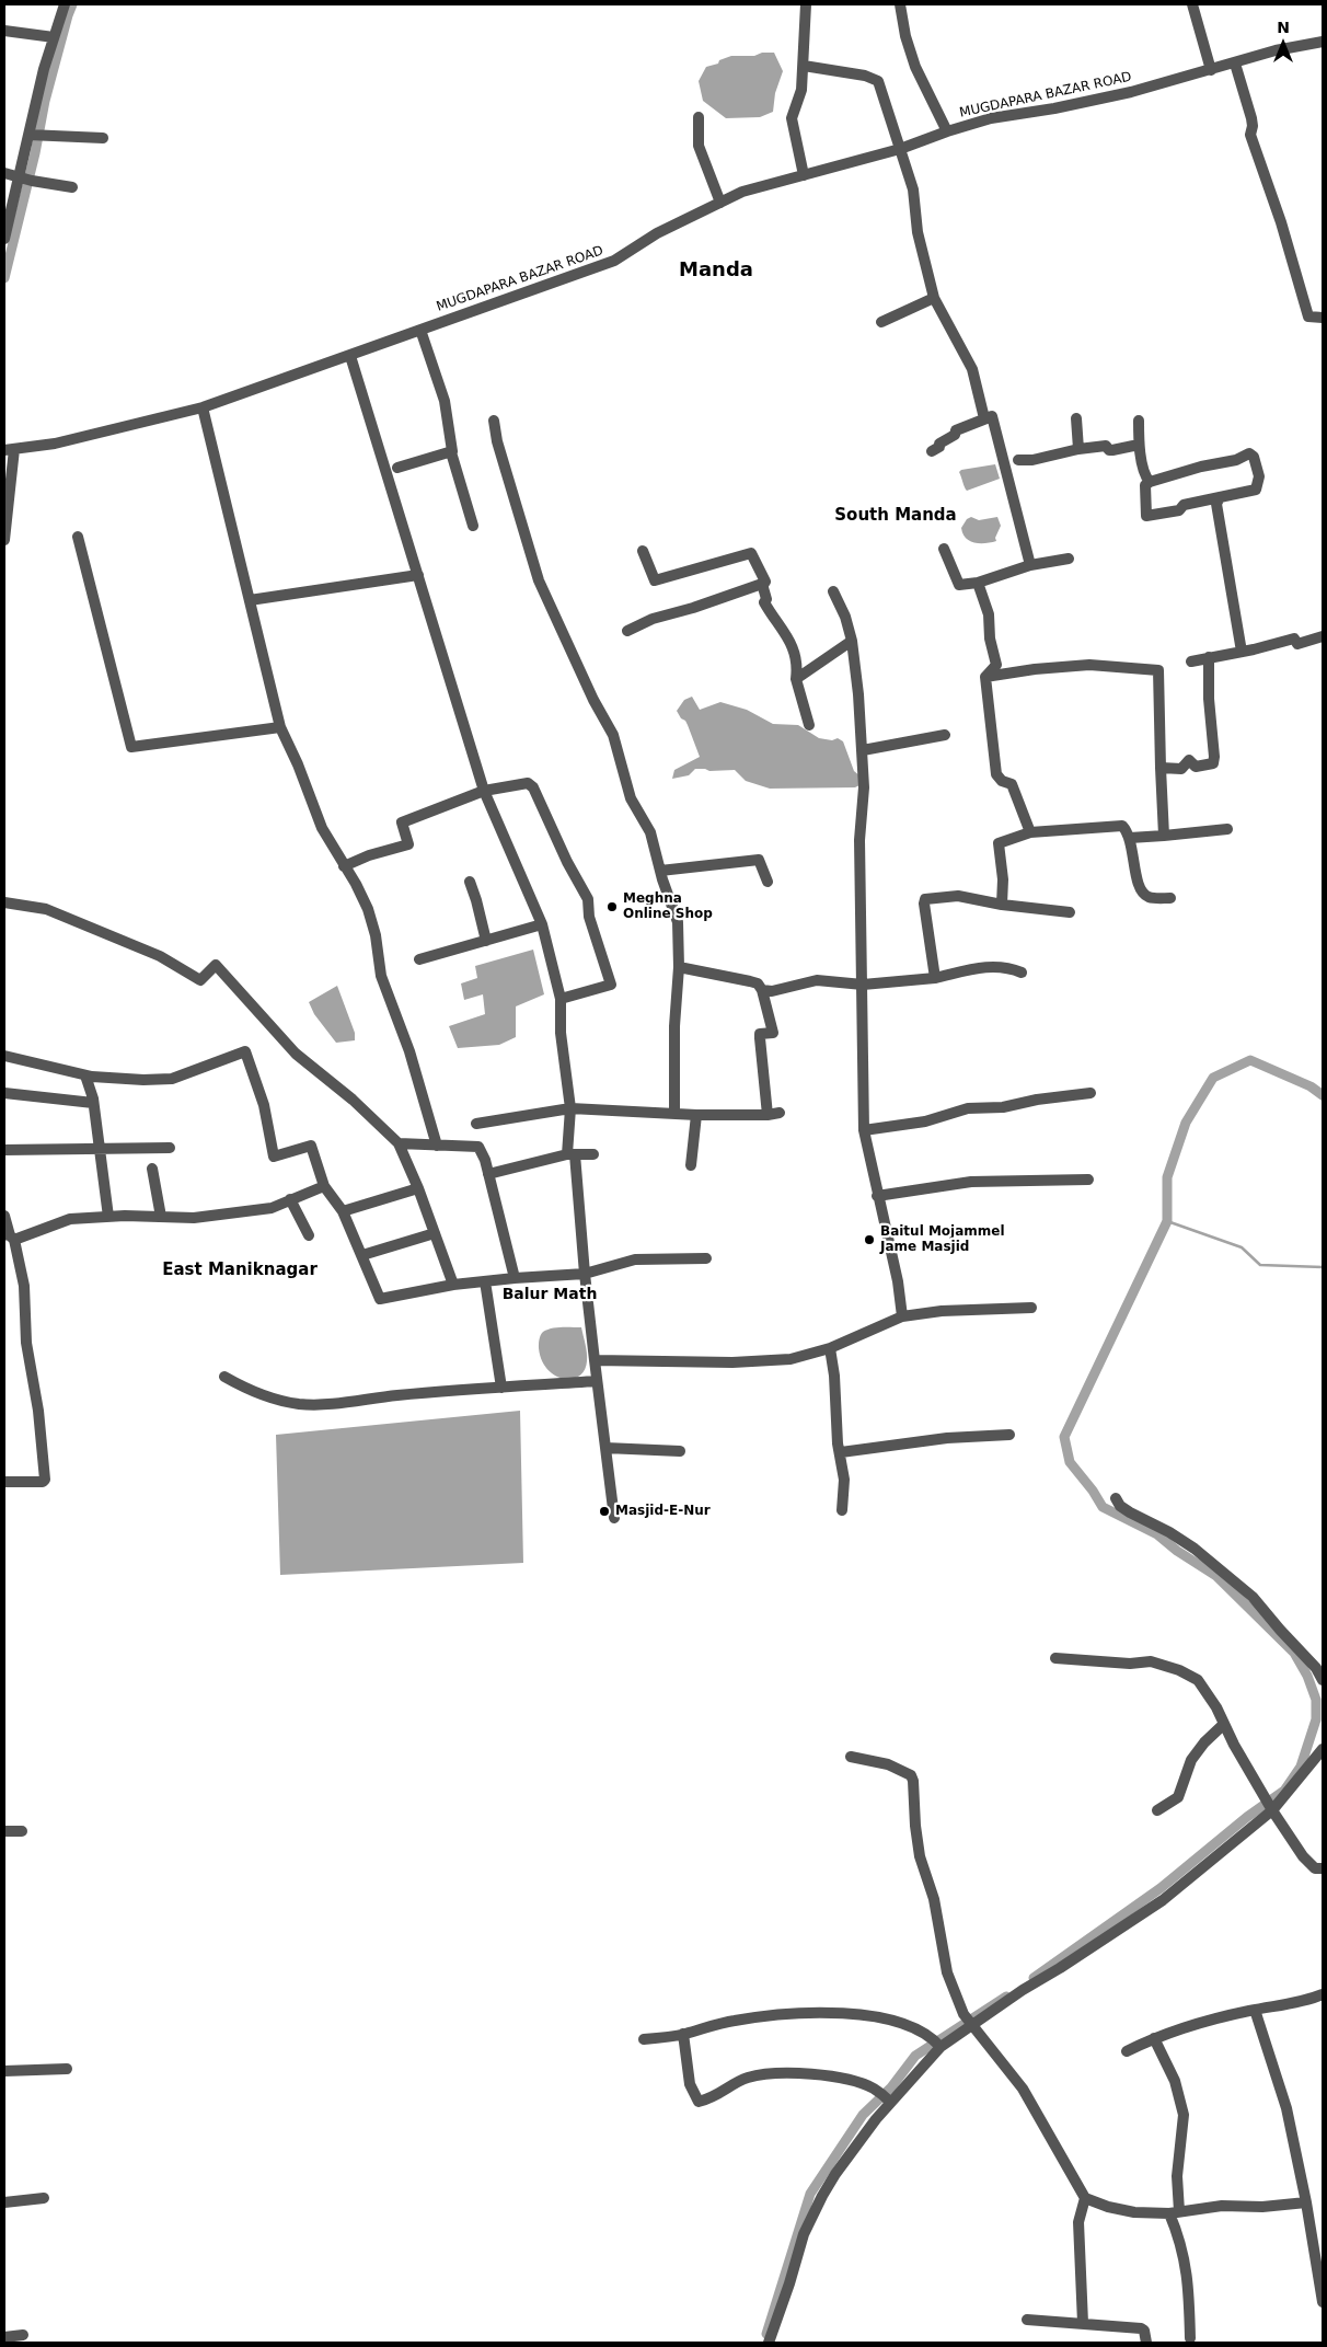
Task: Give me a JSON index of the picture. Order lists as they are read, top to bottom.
{
  "streets": {
    "street": ["MUGDAPARA BAZAR ROAD"]
  },
  "districts": [
    "Manda",
    "South Manda",
    "East Maniknagar",
    "Balur Math"
  ],
  "places": ["Meghna Online Shop", "Baitul Mojammel Jame Masjid", "Masjid-E-Nur"],
  "north": "top"
}
